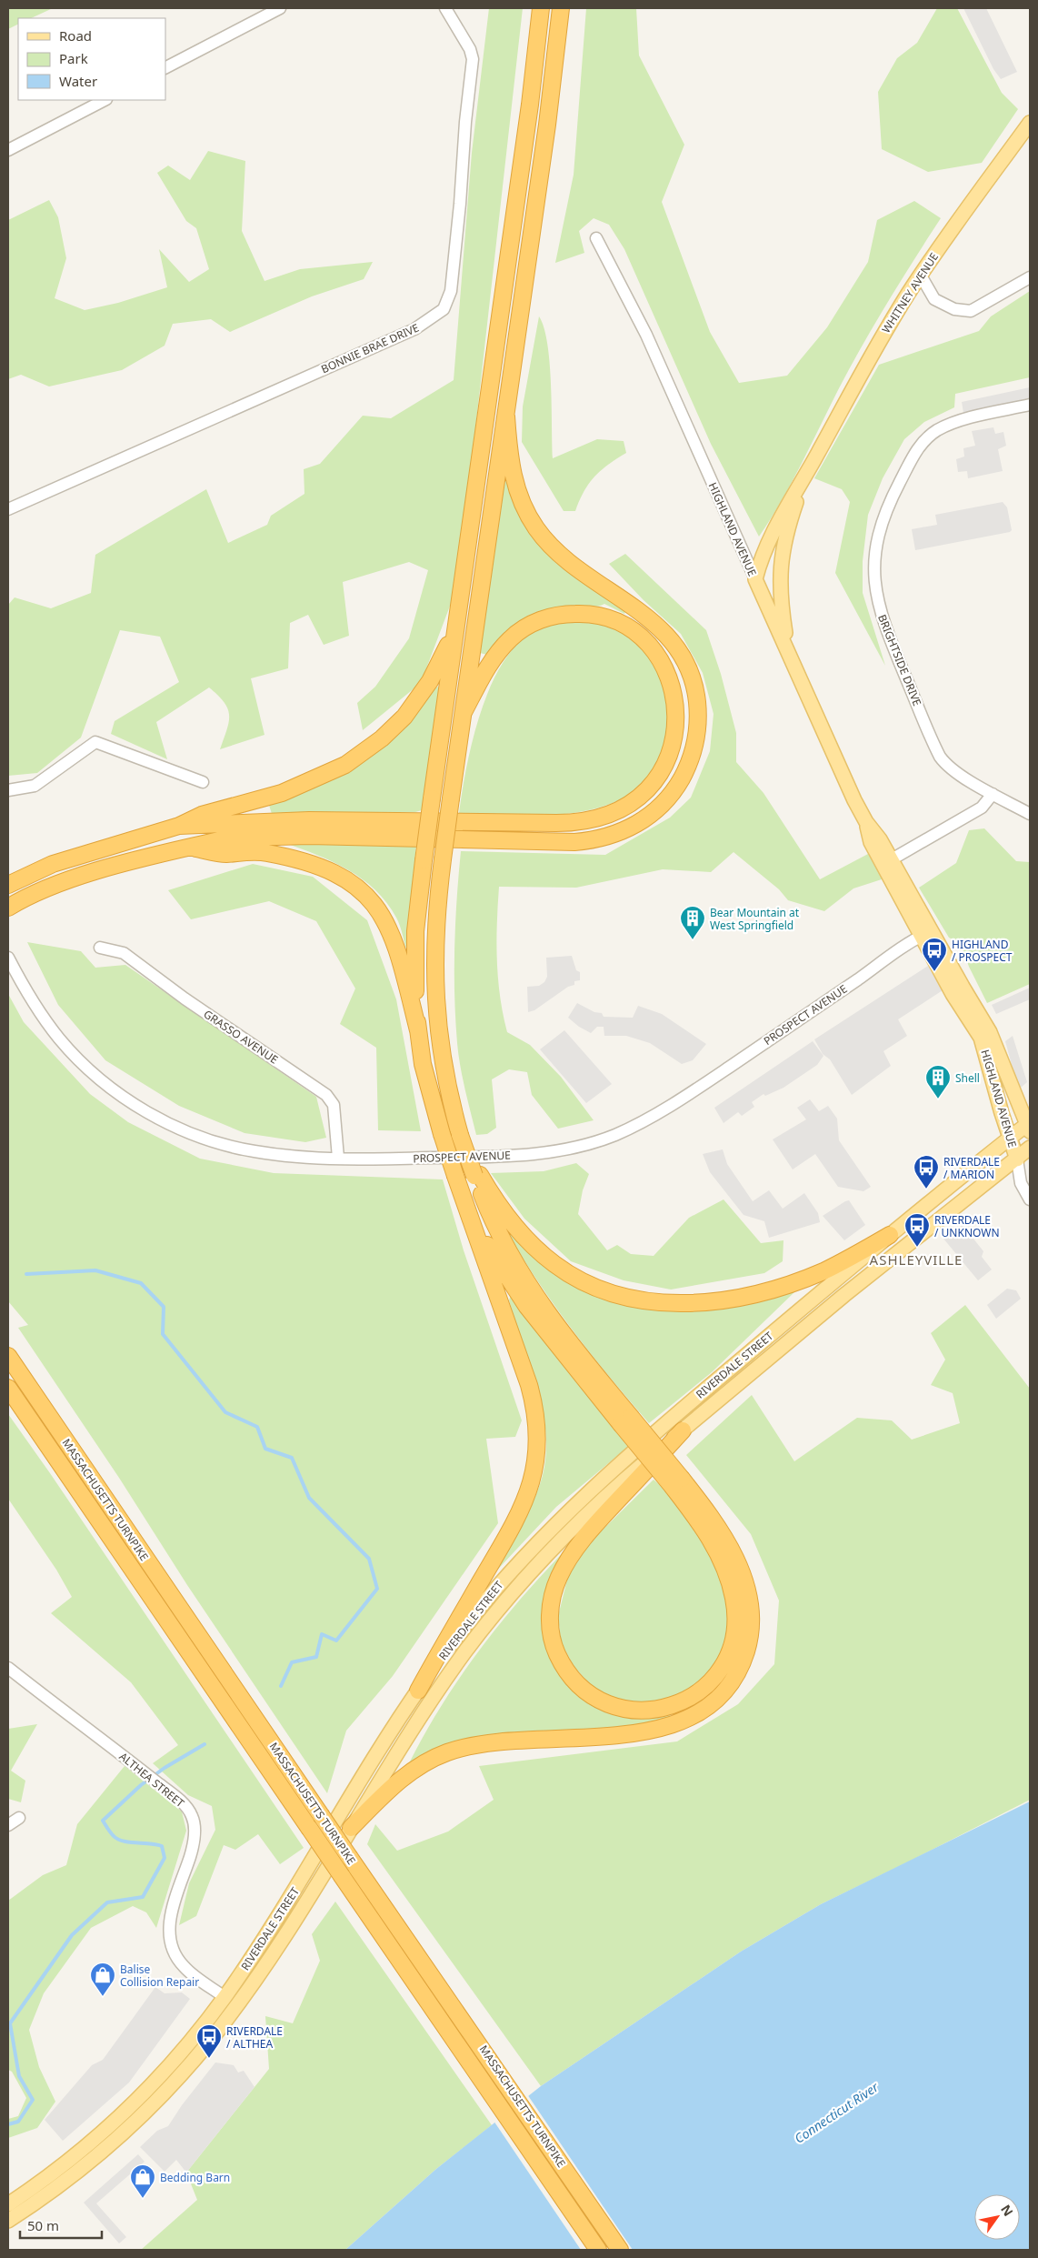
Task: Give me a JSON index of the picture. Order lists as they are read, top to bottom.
{
  "streets": {
    "highway": ["MASSACHUSETTS TURNPIKE"],
    "main road": ["WHITNEY AVENUE", "HIGHLAND AVENUE", "RIVERDALE STREET"],
    "street": [
      "BONNIE BRAE DRIVE",
      "BRIGHTSIDE DRIVE",
      "PROSPECT AVENUE",
      "GRASSO AVENUE",
      "ALTHEA STREET"
    ]
  },
  "crossings": [
    ["WHITNEY AVENUE", "HIGHLAND AVENUE"],
    ["HIGHLAND AVENUE", "PROSPECT AVENUE"],
    ["HIGHLAND AVENUE", "RIVERDALE STREET"],
    ["PROSPECT AVENUE", "GRASSO AVENUE"],
    ["RIVERDALE STREET", "ALTHEA STREET"]
  ],
  "districts": ["ASHLEYVILLE"],
  "water": ["Connecticut River"],
  "places": {
    "building": ["Bear Mountain at West Springfield", "Shell"],
    "bus stop": [
      "HIGHLAND / PROSPECT",
      "RIVERDALE / MARION",
      "RIVERDALE / UNKNOWN",
      "RIVERDALE / ALTHEA"
    ],
    "shop": ["Balise Collision Repair", "Bedding Barn"]
  },
  "legend": ["Road", "Park", "Water"],
  "scale_bar": "50 m",
  "north": "top right"
}
